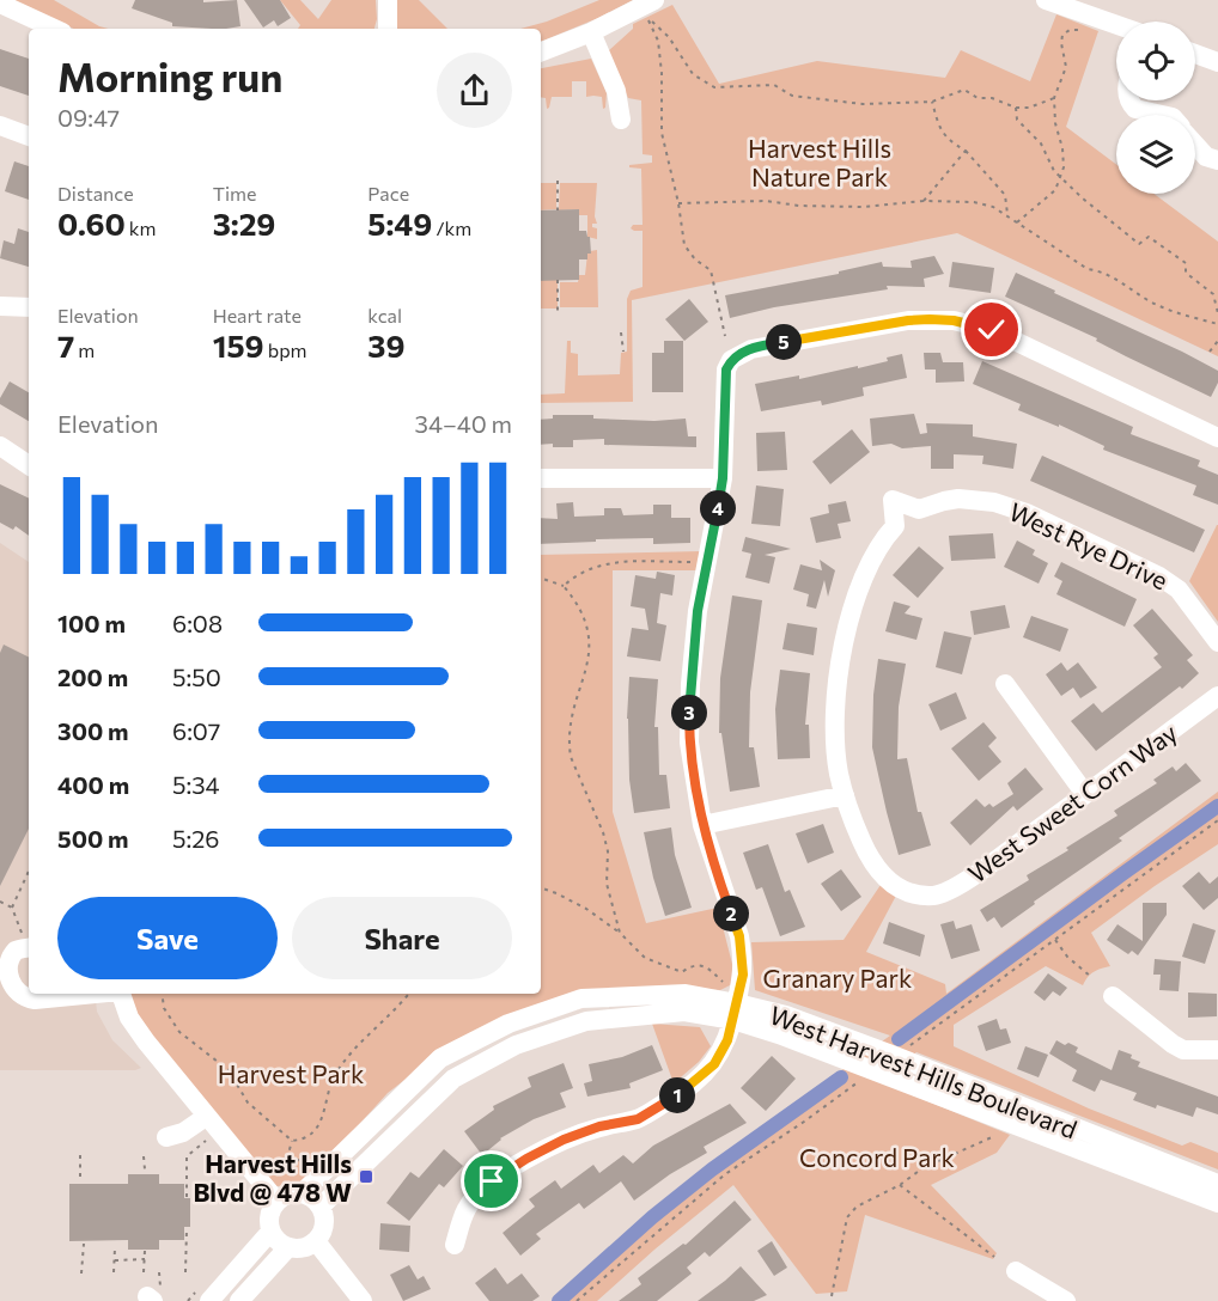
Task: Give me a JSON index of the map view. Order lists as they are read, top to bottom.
{
  "streets": {
    "street": ["West Rye Drive", "West Sweet Corn Way", "West Harvest Hills Boulevard"]
  },
  "crossings": [
    ["West Rye Drive", "West Sweet Corn Way"]
  ],
  "parks": [
    "Harvest Hills Nature Park",
    "Granary Park",
    "Harvest Park",
    "Concord Park"
  ],
  "places": {
    "transit": ["Harvest Hills Blvd @ 478 W"]
  },
  "page": {
    "heading": ["Morning run", "09:47"],
    "stats": [
      ["Distance", "0.60 km"],
      ["Time", "3:29"],
      ["Pace", "5:49 /km"],
      ["Elevation", "7 m"],
      ["Heart rate", "159 bpm"],
      ["kcal", "39"]
    ],
    "pins": [
      "5",
      "4",
      "3",
      "2",
      "1"
    ],
    "chart": ["Elevation", "34–40 m"],
    "list": [
      {
        "name": "100 m",
        "note": "6:08"
      },
      {
        "name": "200 m",
        "note": "5:50"
      },
      {
        "name": "300 m",
        "note": "6:07"
      },
      {
        "name": "400 m",
        "note": "5:34"
      },
      {
        "name": "500 m",
        "note": "5:26"
      }
    ],
    "buttons": ["Save", "Share"]
  }
}
